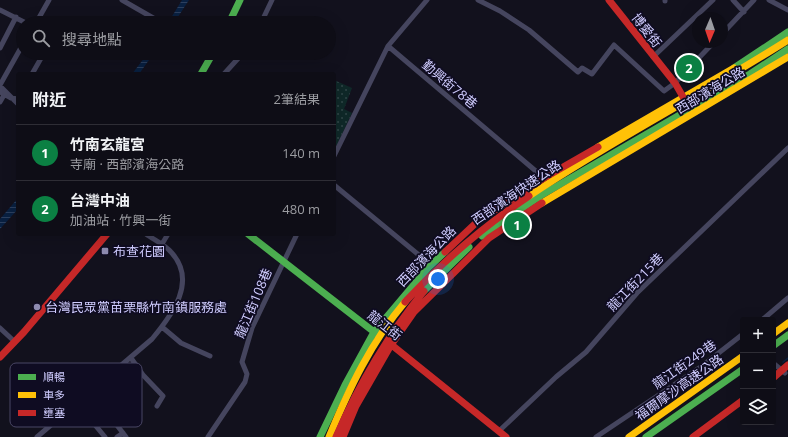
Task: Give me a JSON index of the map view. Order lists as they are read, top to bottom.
{
  "streets": {
    "main road": [
      "博愛街",
      "西部濱海公路",
      "西部濱海快速公路",
      "龍江街",
      "福爾摩沙高速公路"
    ],
    "street": [
      "勤興街78巷",
      "龍江街215巷",
      "龍江街108巷",
      "龍江街249巷"
    ]
  },
  "crossings": [
    ["博愛街", "西部濱海公路"],
    ["博愛街", "西部濱海快速公路"],
    ["勤興街78巷", "西部濱海公路"],
    ["西部濱海公路", "西部濱海快速公路"],
    ["西部濱海公路", "龍江街"],
    ["西部濱海快速公路", "龍江街"],
    ["龍江街215巷", "龍江街"],
    ["龍江街108巷", "龍江街"]
  ],
  "places": {
    "transit": ["布查花園"],
    "other": ["台灣民眾黨苗栗縣竹南鎮服務處"]
  },
  "legend": ["順暢", "車多", "壅塞"],
  "north": "bottom",
  "page": {
    "search": "搜尋地點",
    "pins": ["2", "1"],
    "heading": ["附近", "2筆結果"],
    "list": [
      {
        "mark": "1",
        "name": "竹南玄龍宮",
        "note": "寺廟 · 西部濱海公路",
        "value": "140 m"
      },
      {
        "mark": "2",
        "name": "台灣中油",
        "note": "加油站 · 竹興一街",
        "value": "480 m"
      }
    ],
    "map_buttons": ["+", "−"]
  }
}
